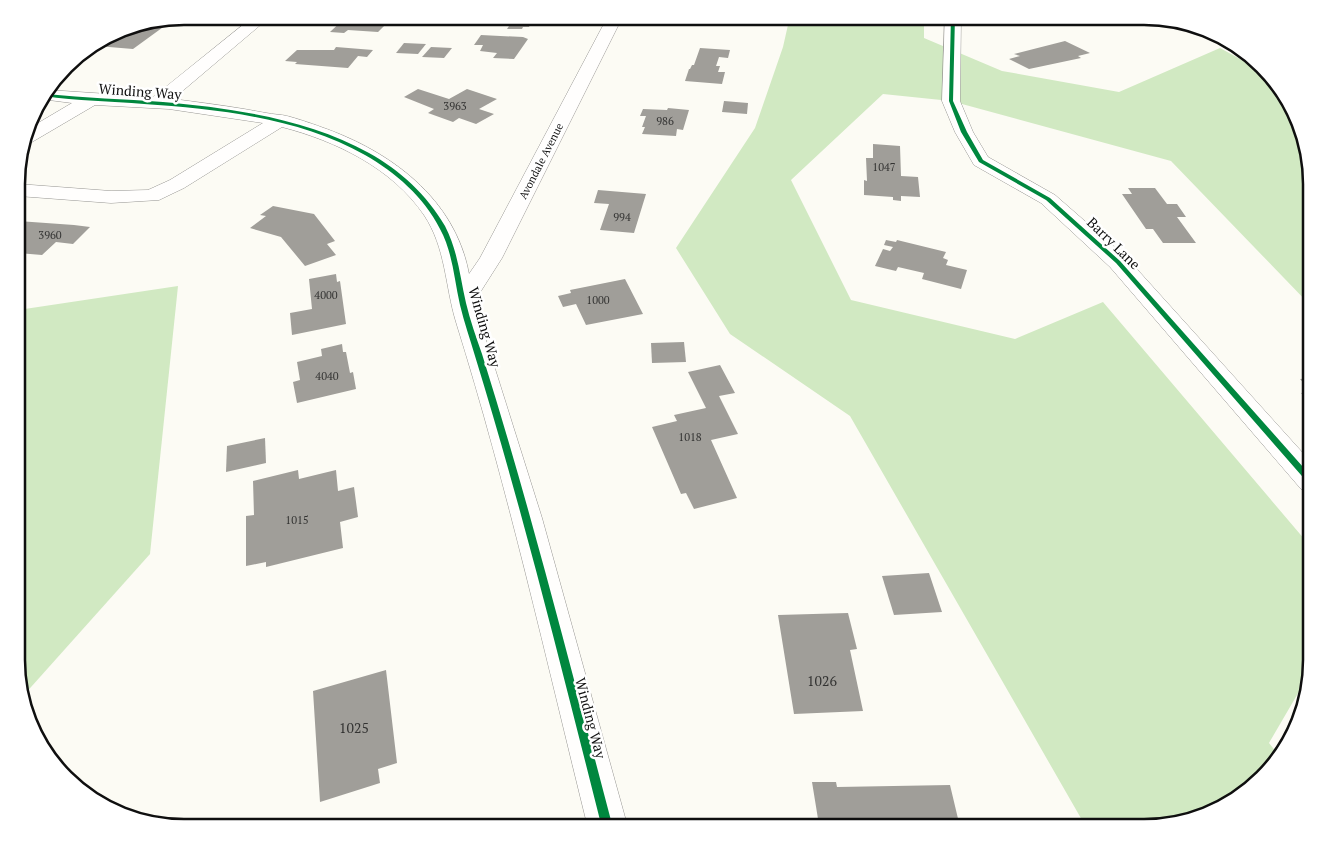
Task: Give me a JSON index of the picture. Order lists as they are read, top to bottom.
{
  "streets": {
    "street": ["Winding Way", "Avondale Avenue", "Barry Lane"]
  },
  "crossings": [
    ["Winding Way", "Avondale Avenue"]
  ],
  "house_numbers": [
    "3963",
    "986",
    "1047",
    "994",
    "3960",
    "4000",
    "1000",
    "4040",
    "1018",
    "1015",
    "1026",
    "1025"
  ]
}
